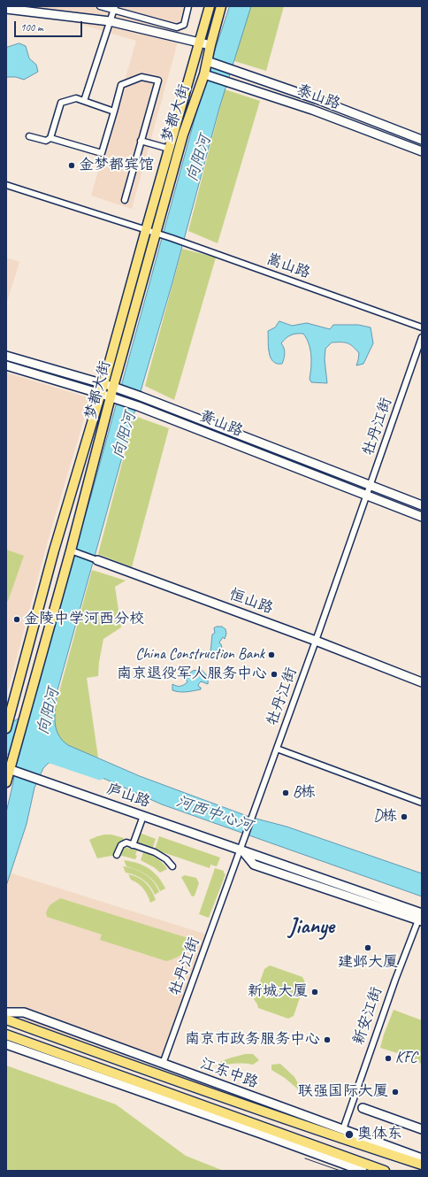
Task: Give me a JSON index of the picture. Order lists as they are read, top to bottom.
{
  "streets": {
    "main road": ["梦都大街", "江东中路"],
    "street": [
      "泰山路",
      "嵩山路",
      "黄山路",
      "牡丹江街",
      "恒山路",
      "庐山路",
      "新安江街"
    ]
  },
  "crossings": [
    ["泰山路", "梦都大街"],
    ["梦都大街", "嵩山路"],
    ["梦都大街", "黄山路"],
    ["梦都大街", "恒山路"],
    ["梦都大街", "庐山路"],
    ["黄山路", "牡丹江街"],
    ["牡丹江街", "恒山路"],
    ["牡丹江街", "庐山路"],
    ["牡丹江街", "江东中路"],
    ["庐山路", "新安江街"],
    ["新安江街", "江东中路"]
  ],
  "districts": ["Jianye"],
  "water": ["向阳河", "河西中心河"],
  "places": [
    "金梦都宾馆",
    "金陵中学河西分校",
    "China Construction Bank",
    "南京退役军人服务中心",
    "B栋",
    "D栋",
    "建邺大厦",
    "新城大厦",
    "南京市政务服务中心",
    "KFC",
    "联强国际大厦",
    "奥体东"
  ],
  "scale_bar": "100 m"
}
